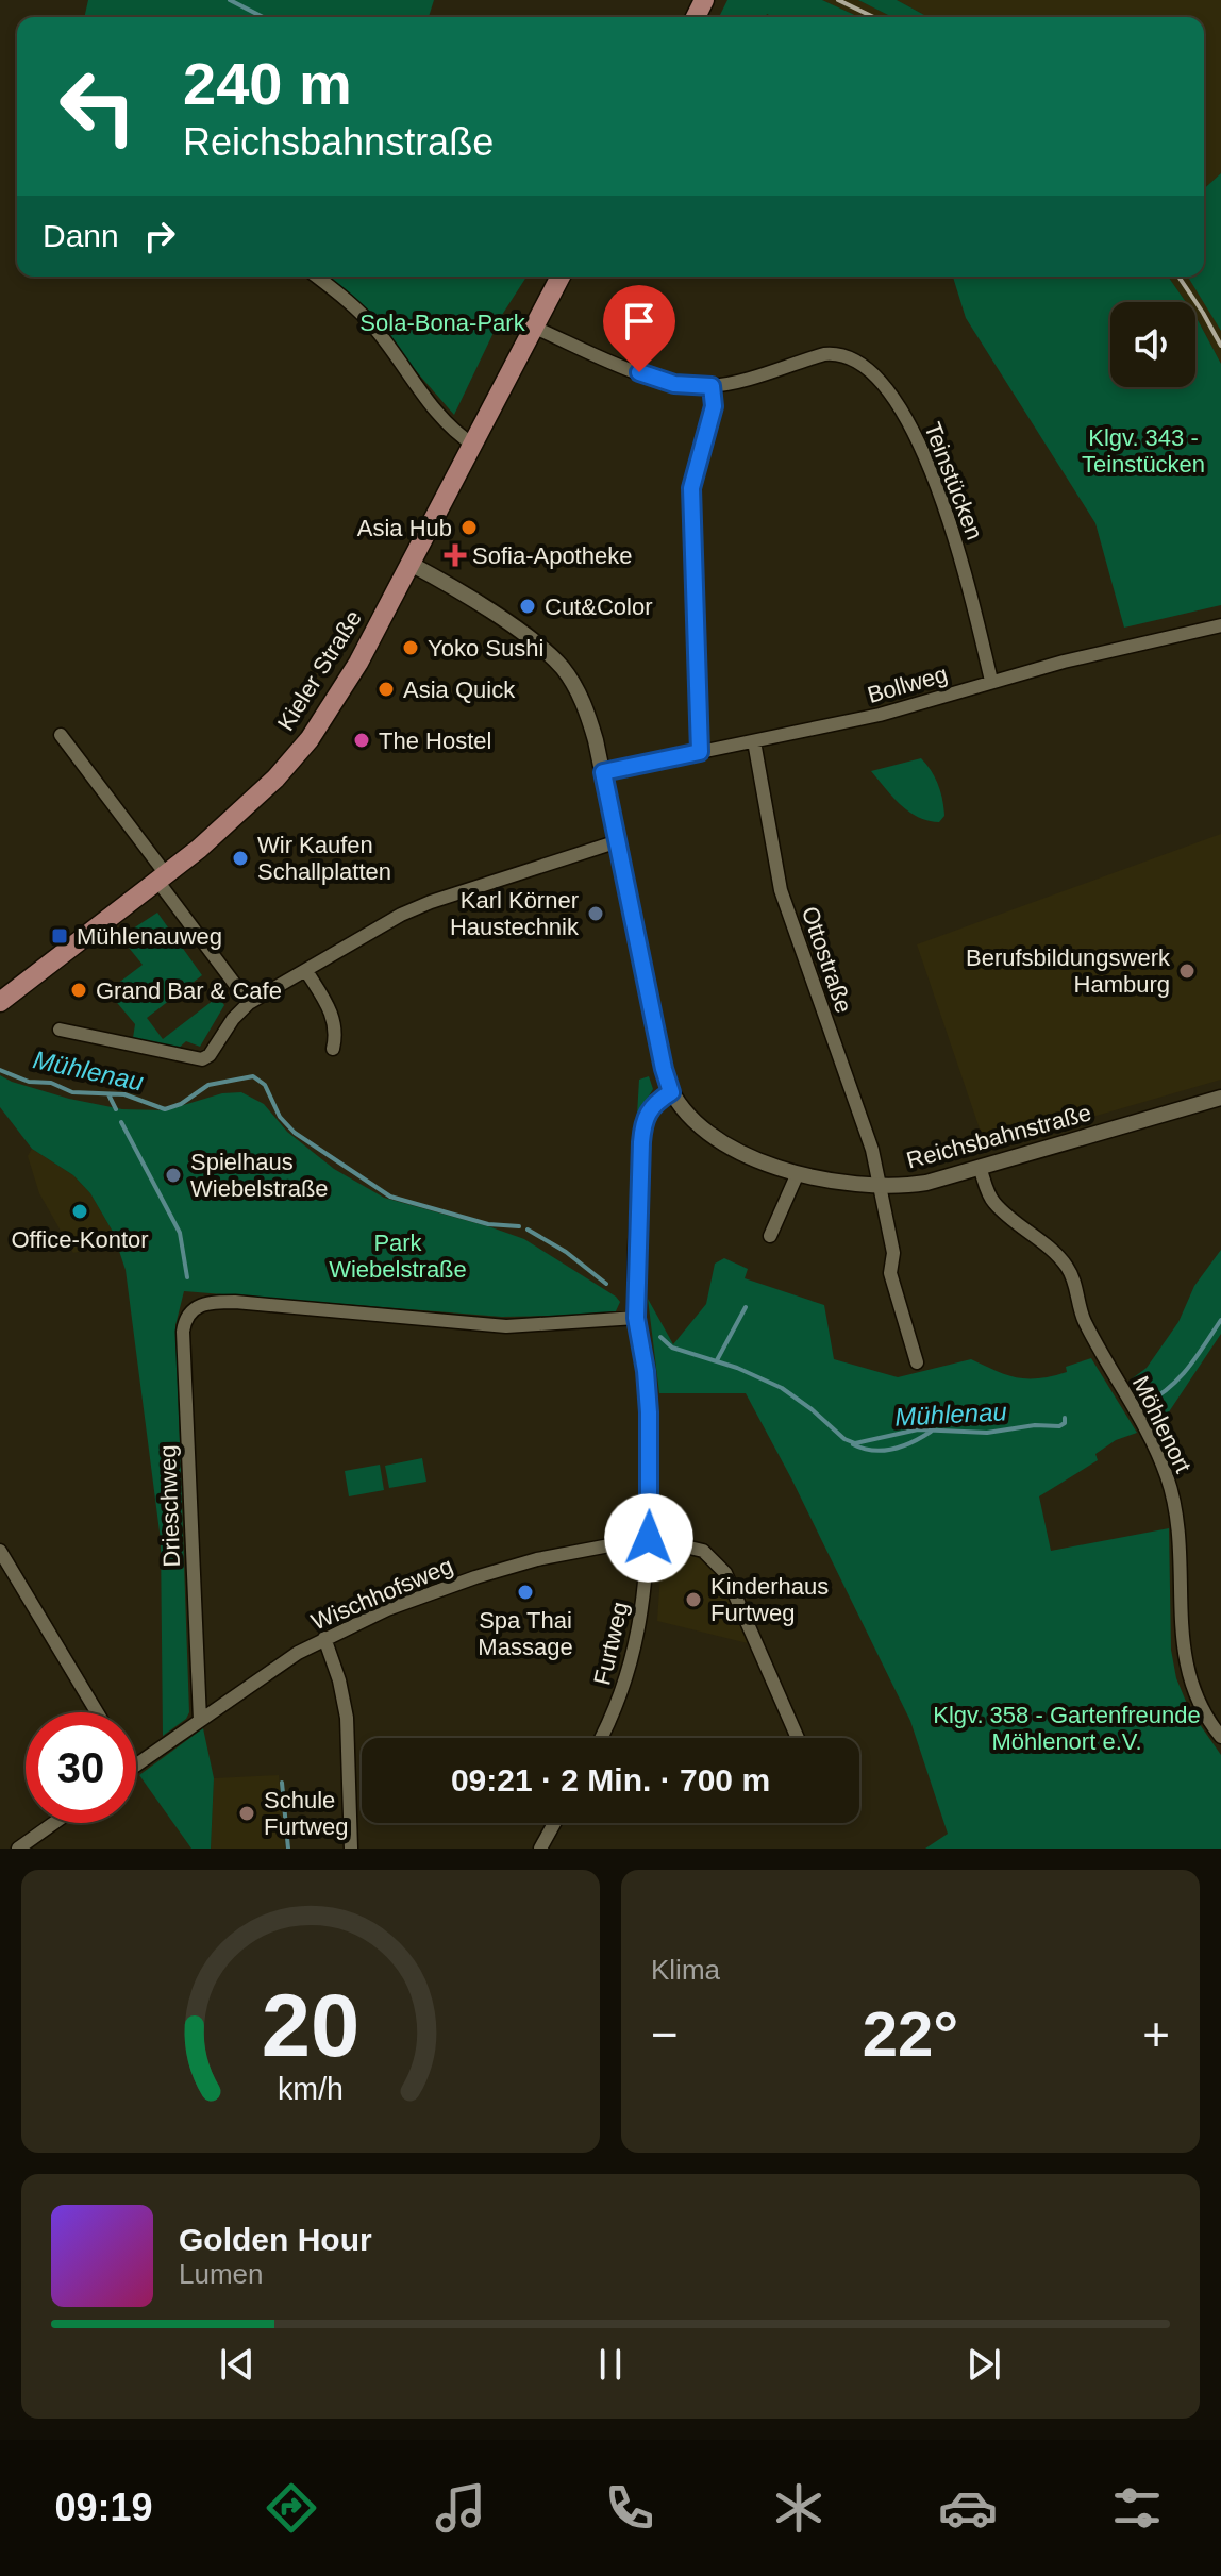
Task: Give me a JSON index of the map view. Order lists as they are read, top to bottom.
{
  "streets": {
    "main road": ["Kieler Straße"],
    "street": [
      "Teinstücken",
      "Bollweg",
      "Ottostraße",
      "Reichsbahnstraße",
      "Möhlenort",
      "Drieschweg",
      "Wischhofsweg",
      "Furtweg"
    ]
  },
  "crossings": [
    ["Teinstücken", "Bollweg"],
    ["Kieler Straße", "Reichsbahnstraße"],
    ["Bollweg", "Ottostraße"],
    ["Bollweg", "Reichsbahnstraße"],
    ["Ottostraße", "Reichsbahnstraße"],
    ["Reichsbahnstraße", "Möhlenort"],
    ["Reichsbahnstraße", "Furtweg"],
    ["Drieschweg", "Wischhofsweg"],
    ["Drieschweg", "Furtweg"],
    ["Wischhofsweg", "Furtweg"]
  ],
  "water": ["Mühlenau"],
  "parks": [
    "Sola-Bona-Park",
    "Klgv. 343 - Teinstücken",
    "Park Wiebelstraße",
    "Klgv. 358 - Gartenfreunde Möhlenort e.V."
  ],
  "places": {
    "other": [
      "Asia Hub",
      "Cut&Color",
      "Yoko Sushi",
      "Asia Quick",
      "The Hostel",
      "Wir Kaufen Schallplatten",
      "Karl Körner Haustechnik",
      "Berufsbildungswerk Hamburg",
      "Grand Bar & Cafe",
      "Spielhaus Wiebelstraße",
      "Office-Kontor",
      "Spa Thai Massage",
      "Kinderhaus Furtweg",
      "Schule Furtweg"
    ],
    "health": ["Sofia-Apotheke"],
    "transit": ["Mühlenauweg"]
  },
  "page": {
    "turn": ["240 m", "Reichsbahnstraße"],
    "then": "Dann",
    "limit": "30",
    "trip": "09:21 · 2 Min. · 700 m",
    "tile": "Klima",
    "heat": ["−", "22°", "+"],
    "song": ["Golden Hour", "Lumen"],
    "tabs": "09:19",
    "gauge": ["20", "km/h"]
  }
}
